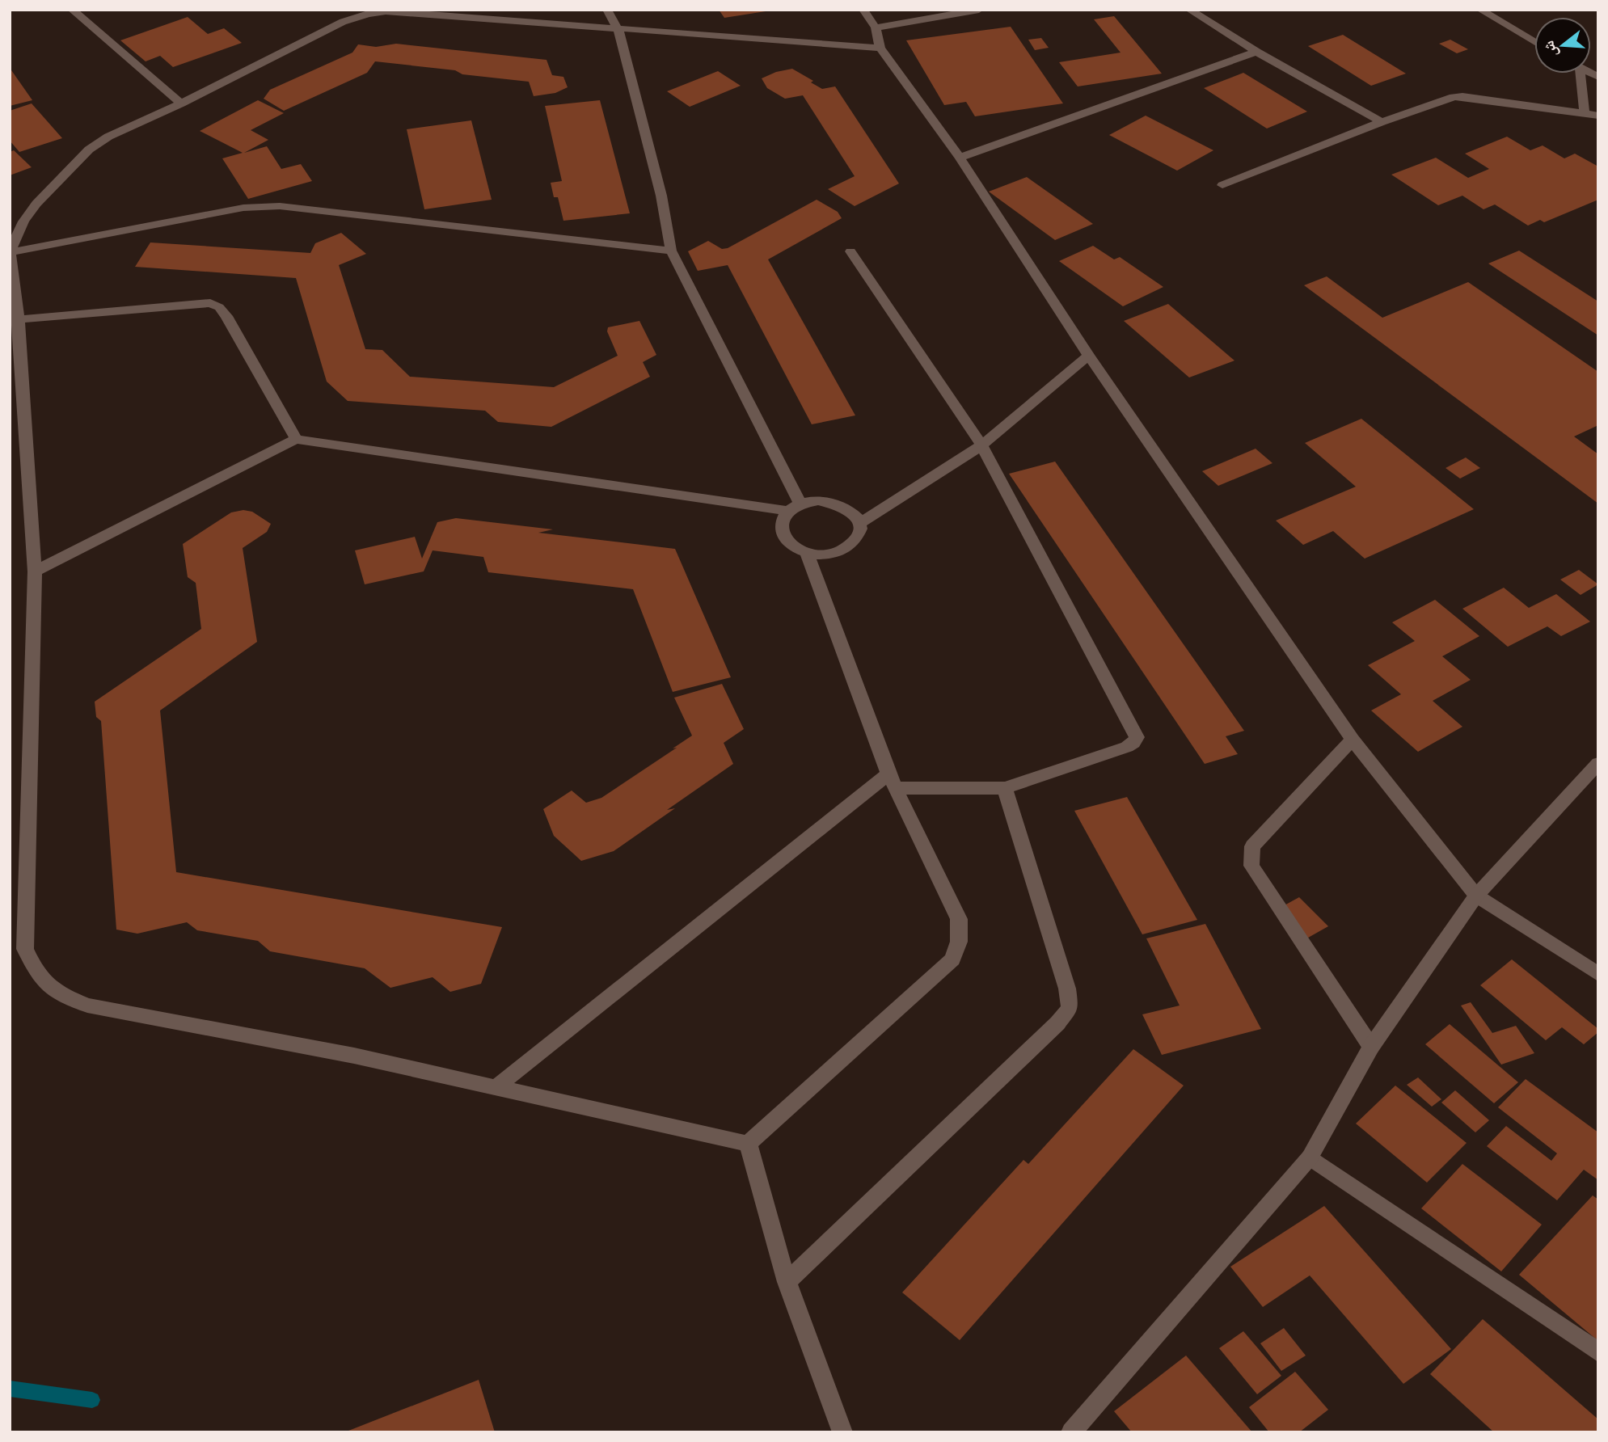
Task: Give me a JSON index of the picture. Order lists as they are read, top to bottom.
{
  "north": "left"
}
